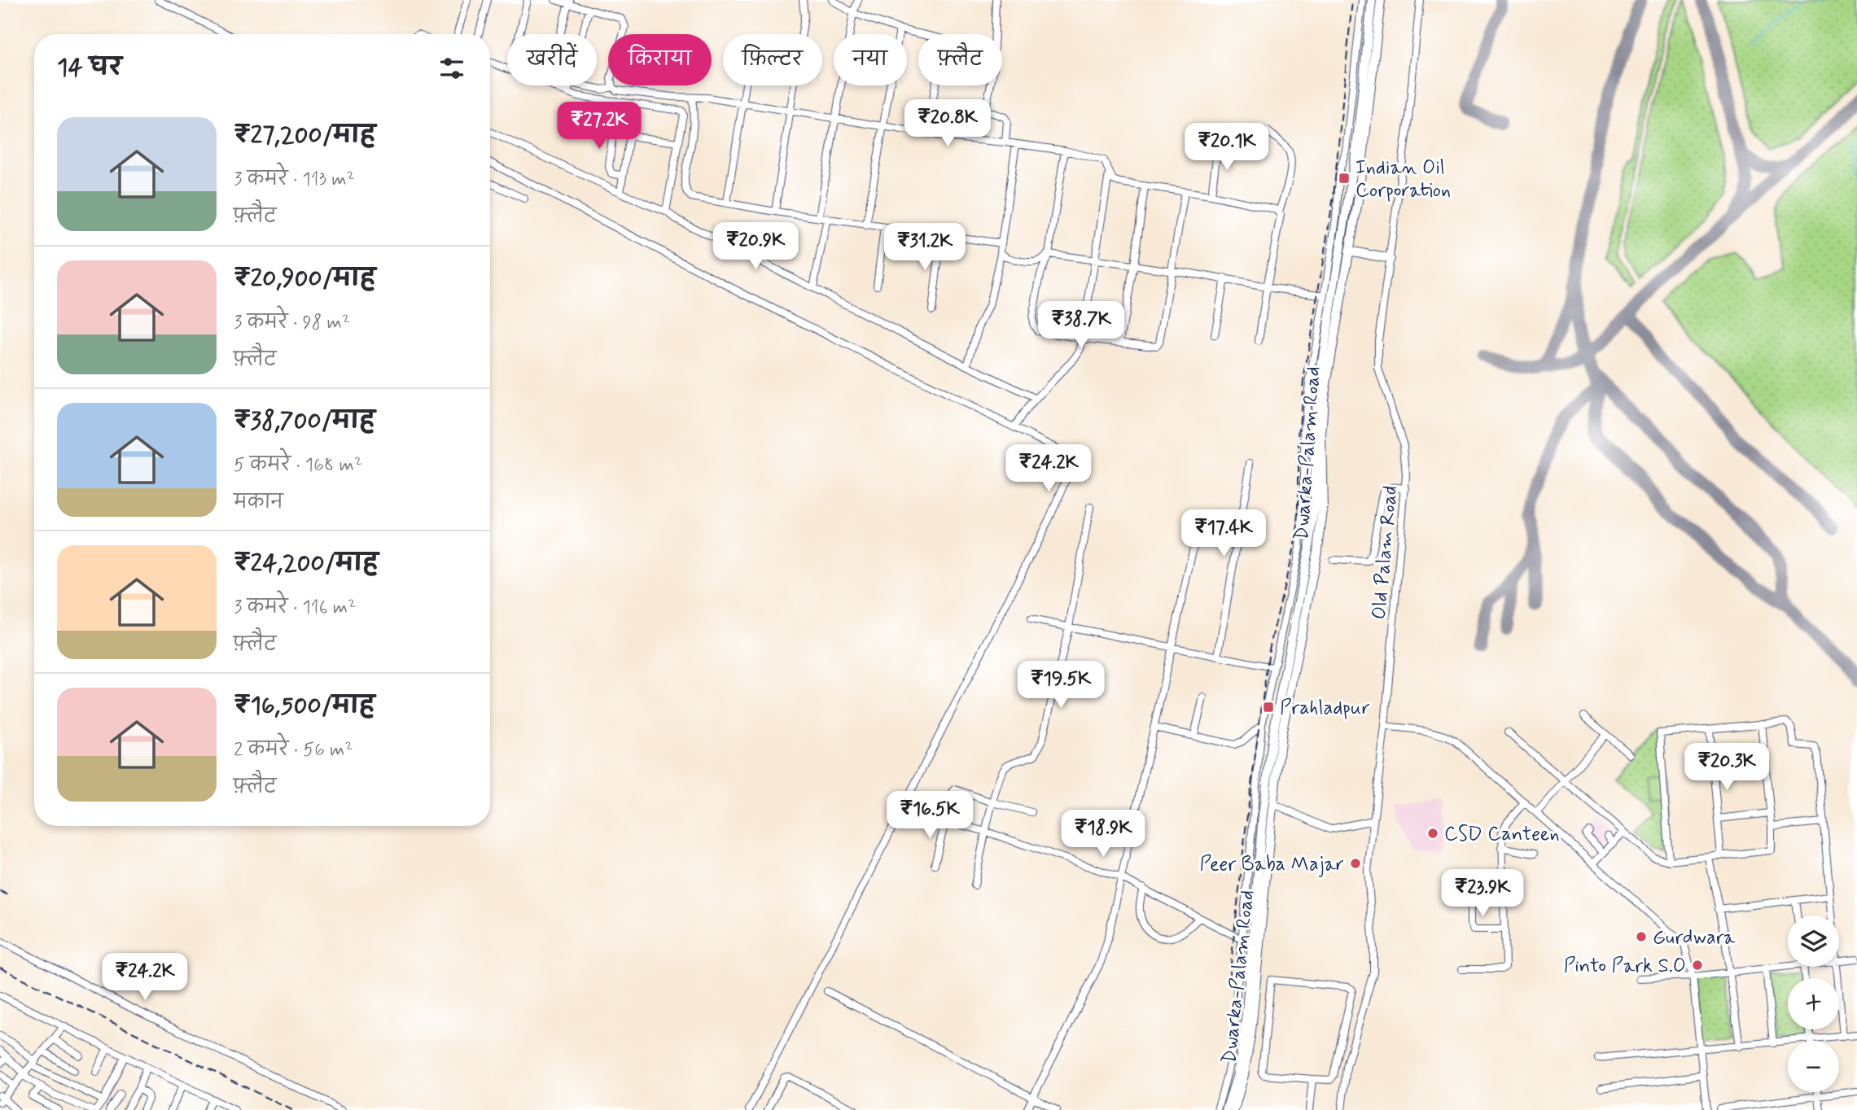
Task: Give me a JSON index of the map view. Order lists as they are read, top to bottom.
{
  "streets": {
    "main road": ["Dwarka-Palam Road"],
    "street": ["Old Palam Road"]
  },
  "places": {
    "transit": ["Indian Oil Corporation", "Prahladpur"],
    "other": [
      "CSD Canteen",
      "Peer Baba Majar",
      "Gurdwara",
      "Pinto Park S.O"
    ]
  },
  "page": {
    "chip": [
      "खरीदें",
      "किराया",
      "फ़िल्टर",
      "नया",
      "फ़्लैट"
    ],
    "heading": "14 घर",
    "price": [
      "₹20.8K",
      "₹27.2K",
      "₹20.1K",
      "₹20.9K",
      "₹31.2K",
      "₹38.7K",
      "₹24.2K",
      "₹17.4K",
      "₹19.5K",
      "₹20.3K",
      "₹16.5K",
      "₹18.9K",
      "₹23.9K",
      "₹24.2K"
    ],
    "list": [
      {
        "name": "₹27,200/माह",
        "note": "3 कमरे · 113 m² · फ़्लैट"
      },
      {
        "name": "₹20,900/माह",
        "note": "3 कमरे · 98 m² · फ़्लैट"
      },
      {
        "name": "₹38,700/माह",
        "note": "5 कमरे · 168 m² · मकान"
      },
      {
        "name": "₹24,200/माह",
        "note": "3 कमरे · 116 m² · फ़्लैट"
      },
      {
        "name": "₹16,500/माह",
        "note": "2 कमरे · 56 m² · फ़्लैट"
      }
    ],
    "map_buttons": ["+", "−"]
  }
}
